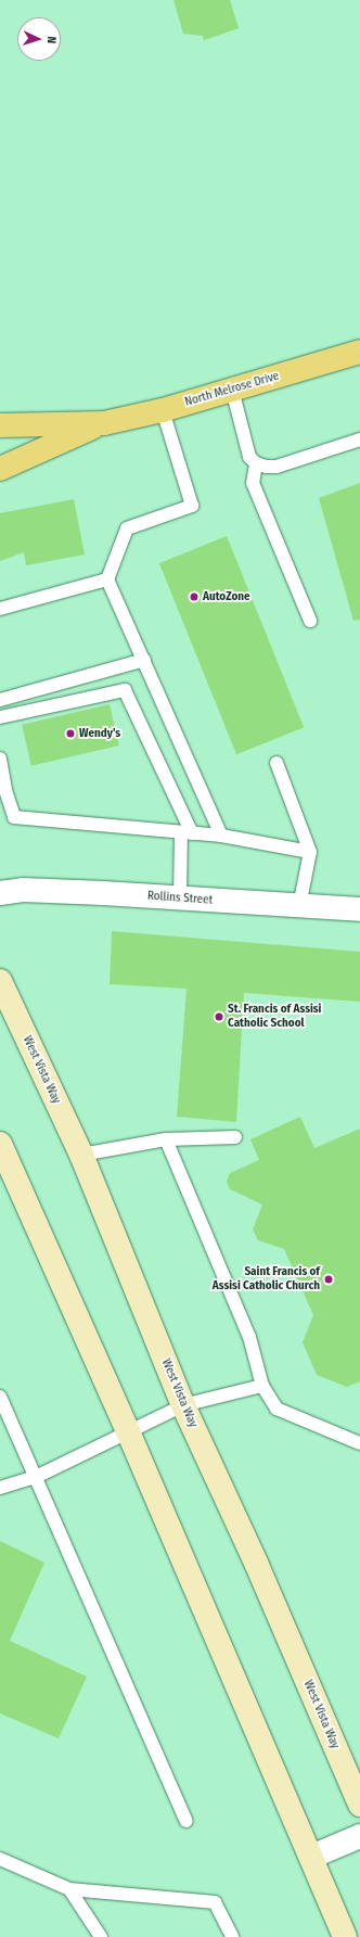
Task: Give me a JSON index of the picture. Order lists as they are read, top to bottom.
{
  "streets": {
    "main road": ["North Melrose Drive", "West Vista Way"],
    "street": ["Rollins Street"]
  },
  "places": [
    "AutoZone",
    "Wendy's",
    "St. Francis of Assisi Catholic School",
    "Saint Francis of Assisi Catholic Church"
  ],
  "north": "right"
}
